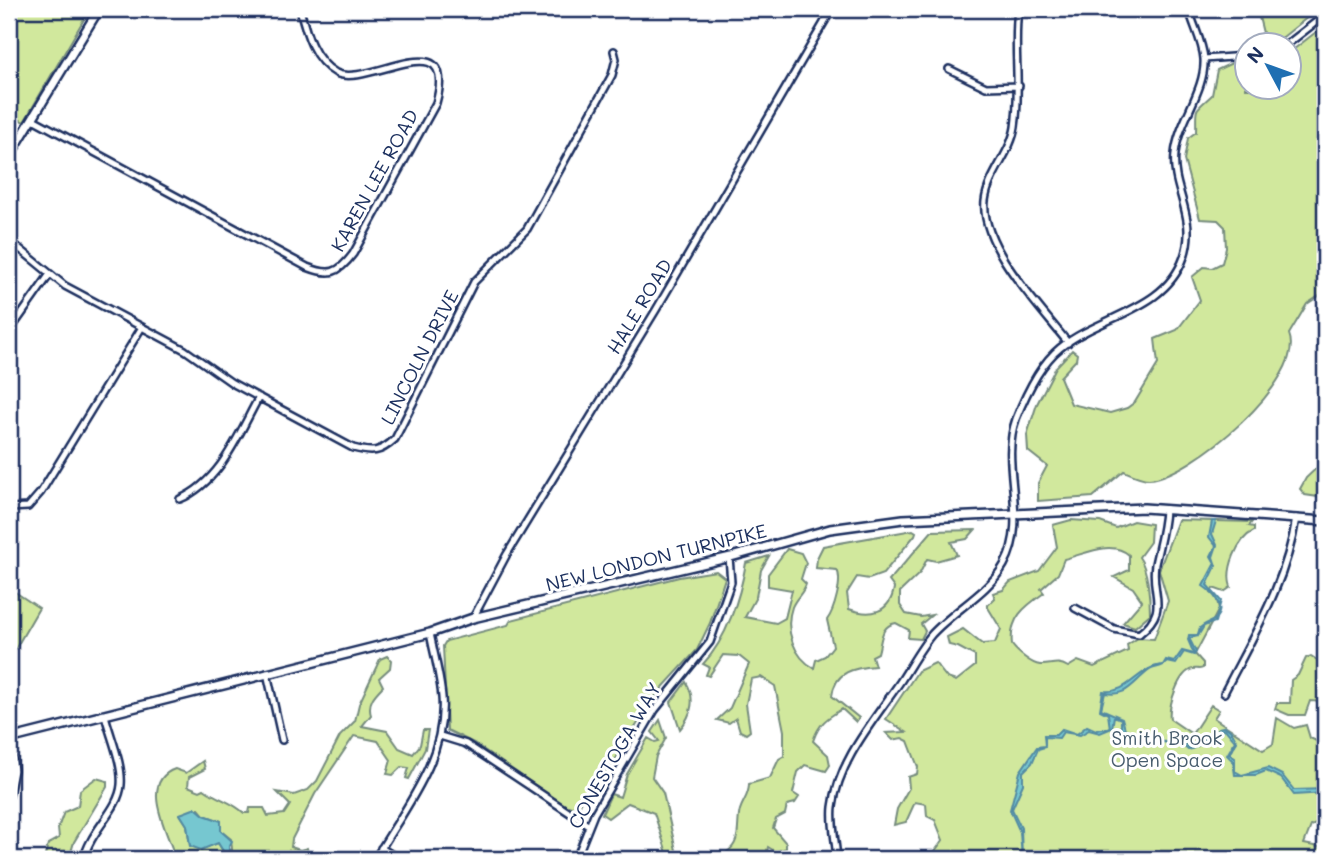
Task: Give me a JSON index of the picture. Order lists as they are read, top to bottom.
{
  "streets": {
    "street": [
      "KAREN LEE ROAD",
      "HALE ROAD",
      "LINCOLN DRIVE",
      "NEW LONDON TURNPIKE",
      "CONESTOGA WAY"
    ]
  },
  "crossings": [
    ["HALE ROAD", "NEW LONDON TURNPIKE"],
    ["NEW LONDON TURNPIKE", "CONESTOGA WAY"]
  ],
  "parks": ["Smith Brook Open Space"],
  "north": "top left"
}
